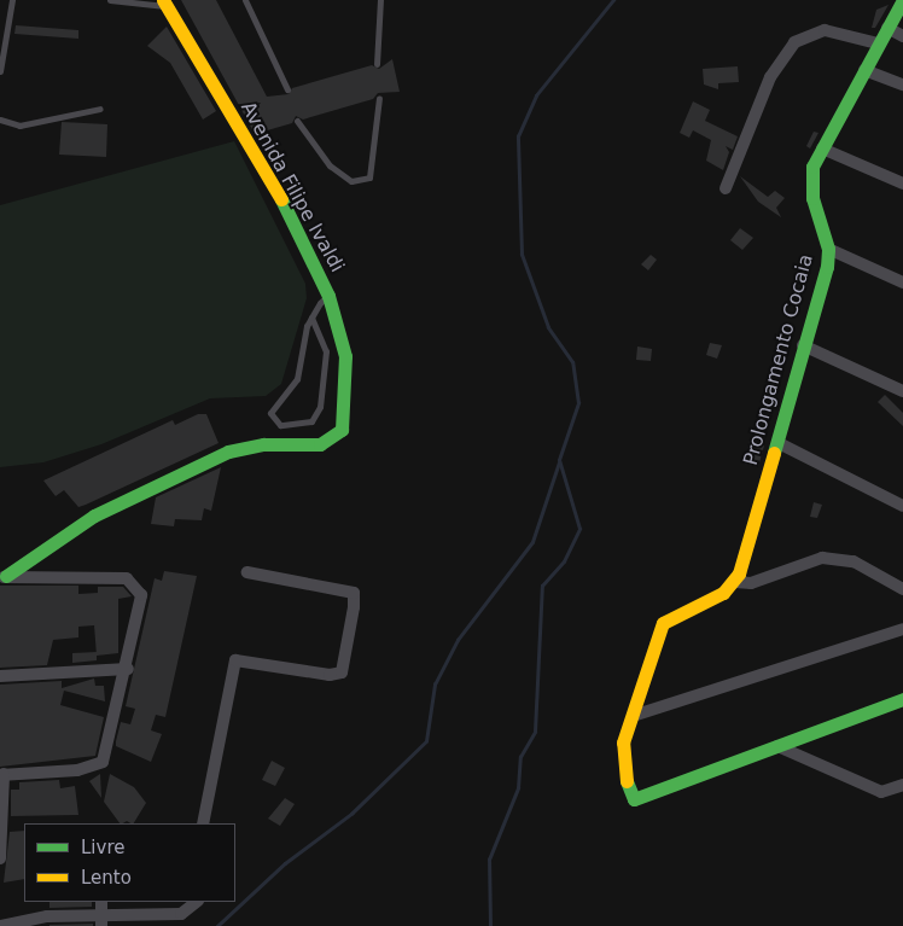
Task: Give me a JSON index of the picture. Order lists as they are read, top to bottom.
{
  "streets": {
    "street": ["Avenida Filipe Ivaldi", "Prolongamento Cocaia"]
  },
  "legend": ["Livre", "Lento"]
}
